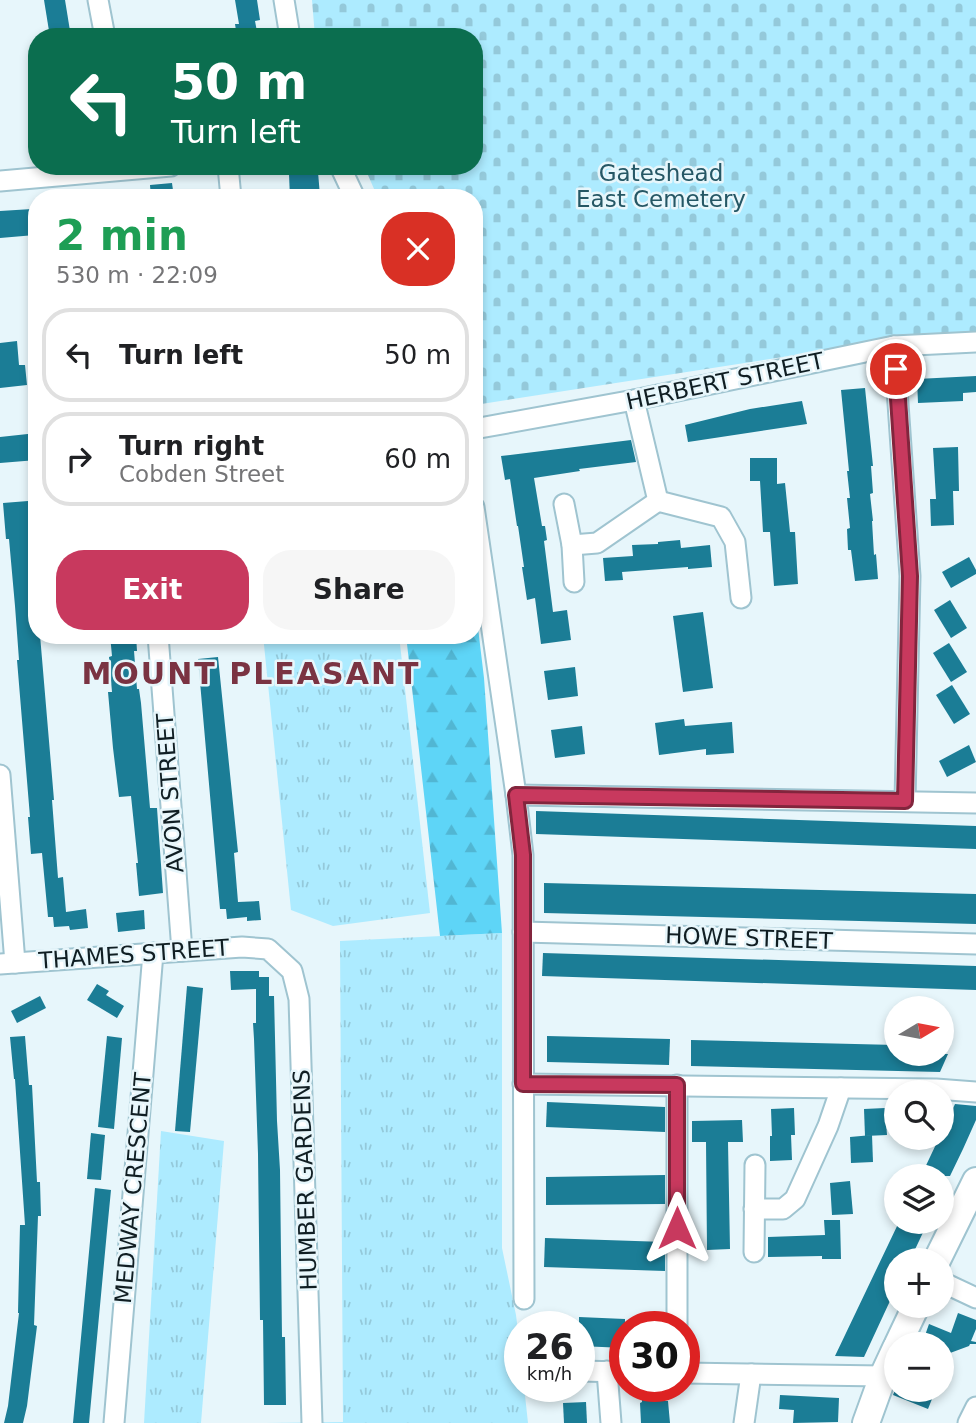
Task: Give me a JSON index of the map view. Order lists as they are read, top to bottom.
{
  "streets": {
    "street": [
      "HERBERT STREET",
      "AVON STREET",
      "HOWE STREET",
      "THAMES STREET",
      "HUMBER GARDENS",
      "MEDWAY CRESCENT"
    ]
  },
  "crossings": [
    ["AVON STREET", "THAMES STREET"],
    ["THAMES STREET", "HUMBER GARDENS"],
    ["THAMES STREET", "MEDWAY CRESCENT"]
  ],
  "districts": ["MOUNT PLEASANT"],
  "parks": ["Gateshead East Cemetery"],
  "north": "right",
  "page": {
    "turn": ["50 m", "Turn left"],
    "heading": ["2 min", "530 m · 22:09"],
    "list": [
      {
        "name": "Turn left",
        "value": "50 m"
      },
      {
        "name": "Turn right",
        "note": "Cobden Street",
        "value": "60 m"
      }
    ],
    "buttons": ["Exit", "Share"],
    "map_buttons": ["+", "−"],
    "speed": "26 km/h",
    "limit": "30"
  }
}
